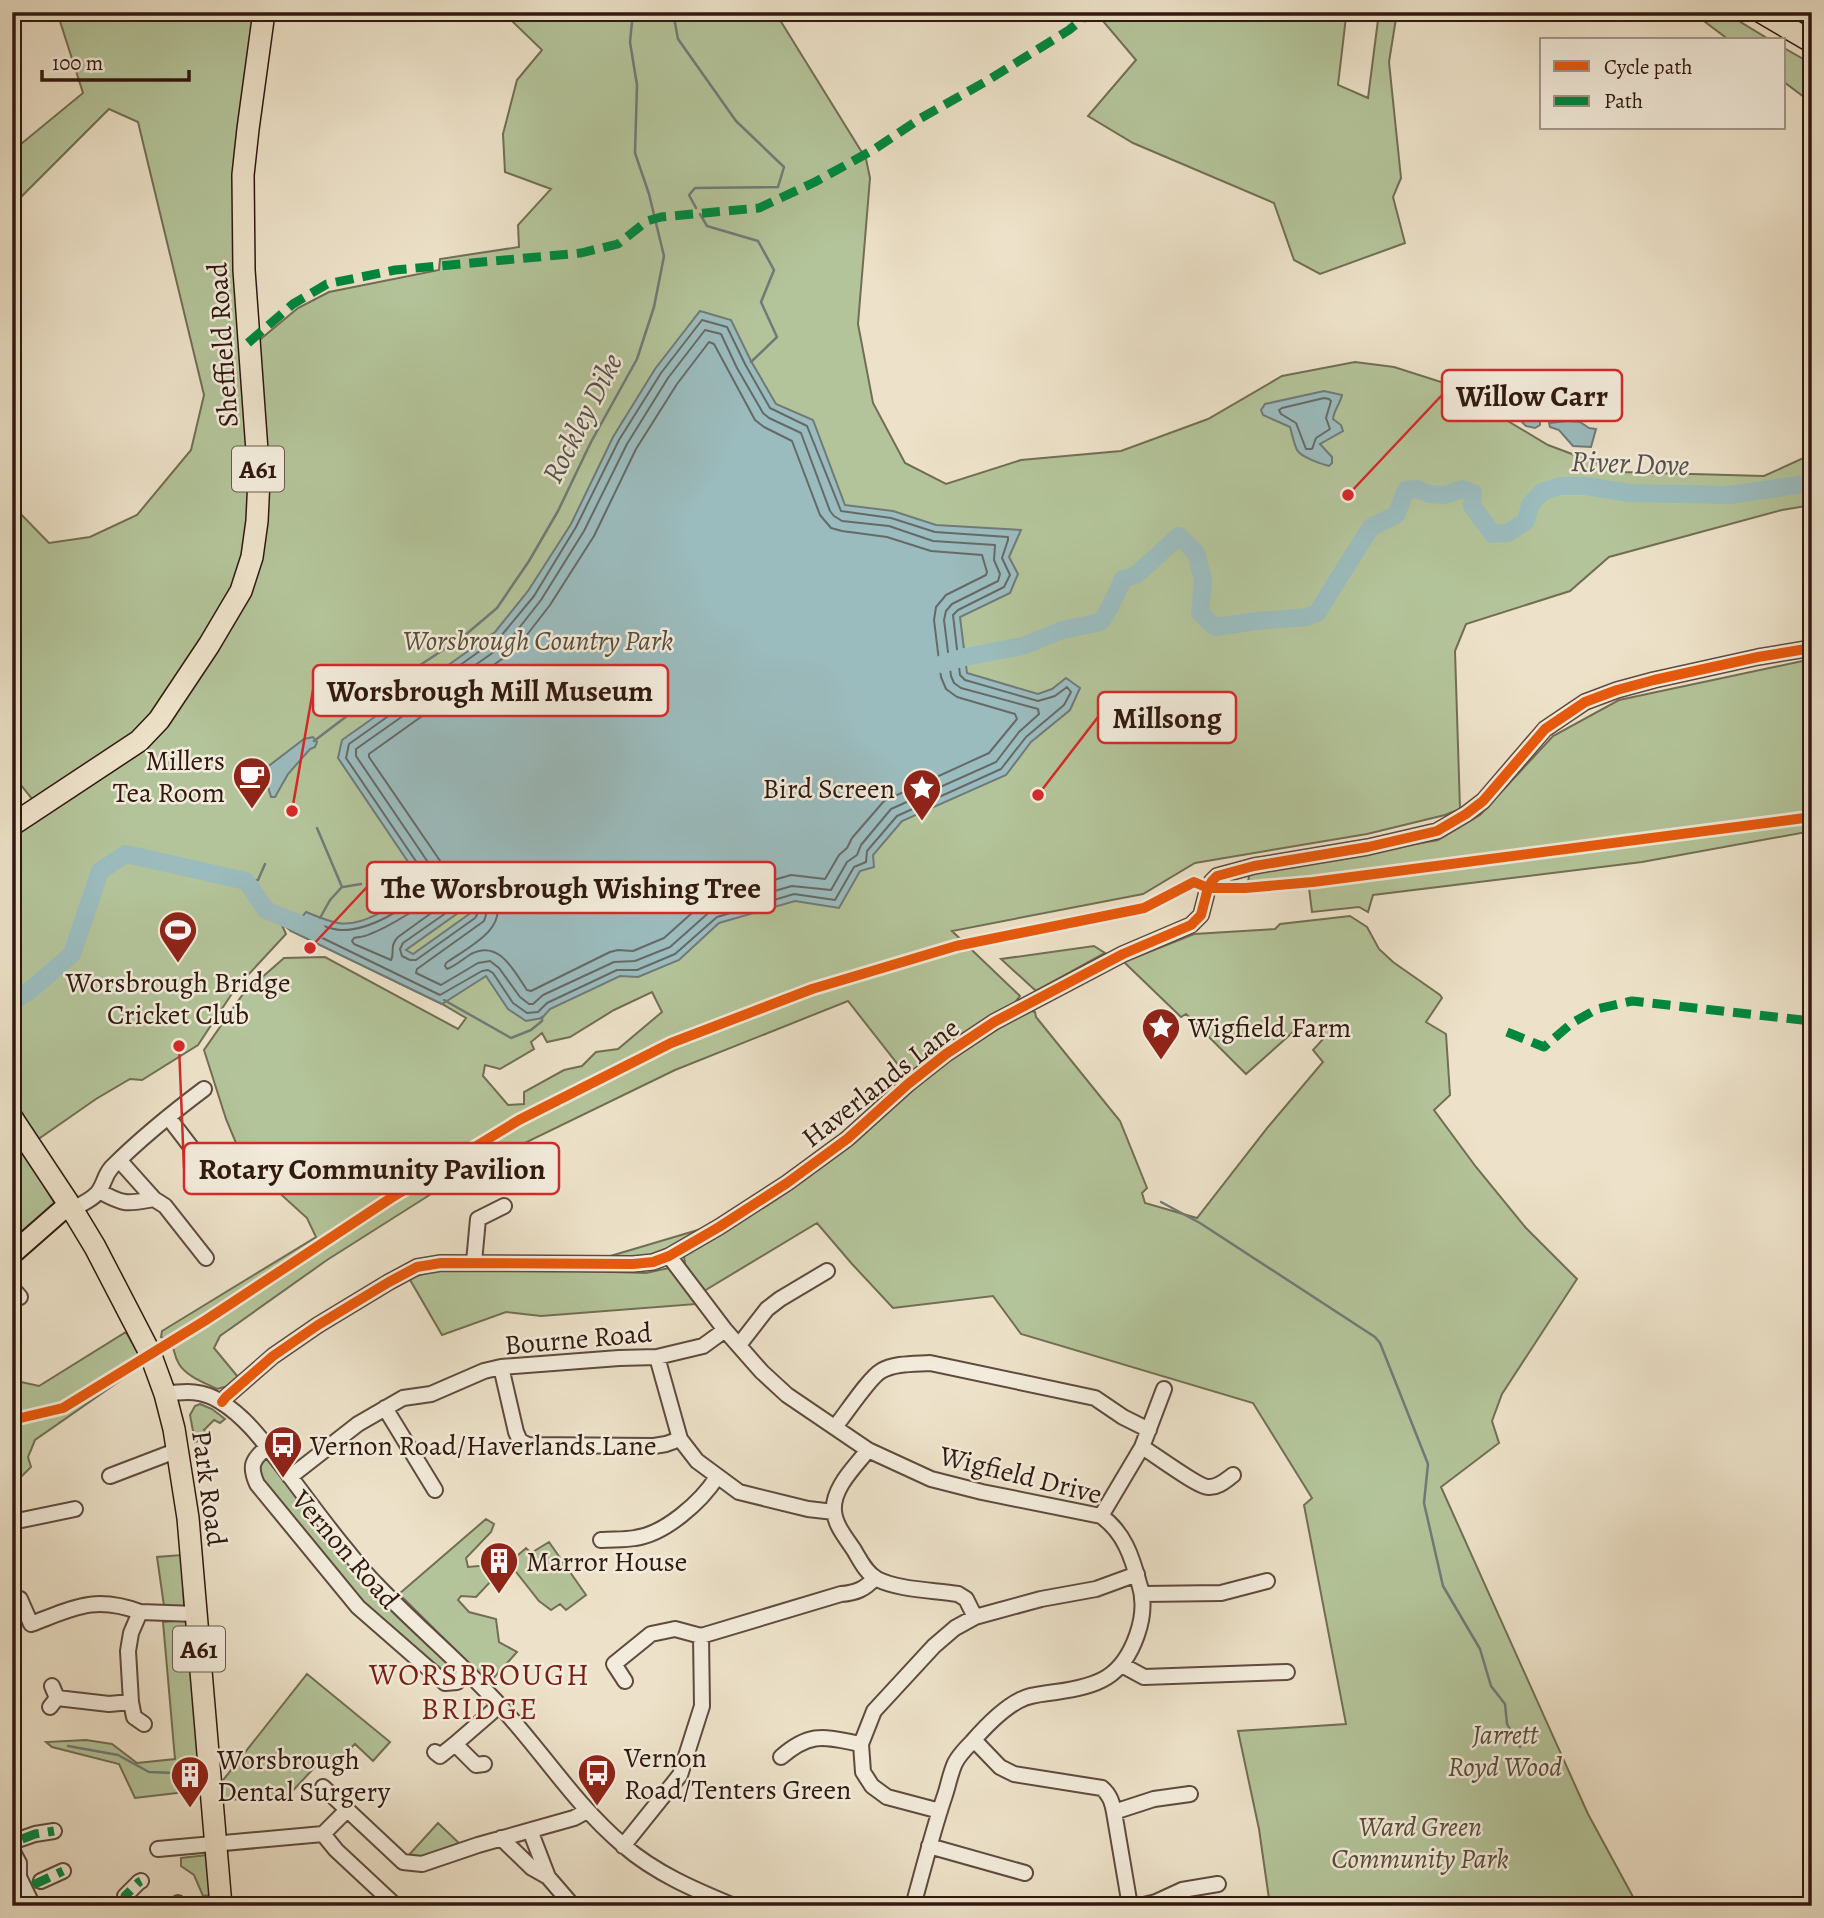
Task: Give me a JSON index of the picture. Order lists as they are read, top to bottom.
{
  "streets": {
    "highway": ["Sheffield Road", "A61", "Park Road"],
    "street": [
      "Haverlands Lane",
      "Bourne Road",
      "Wigfield Drive",
      "Vernon Road"
    ]
  },
  "crossings": [
    ["Haverlands Lane", "Wigfield Drive"],
    ["Haverlands Lane", "Vernon Road"],
    ["Bourne Road", "Wigfield Drive"],
    ["Bourne Road", "Vernon Road"],
    ["Park Road", "Vernon Road"]
  ],
  "districts": ["WORSBROUGH BRIDGE"],
  "water": ["Rockley Dike", "River Dove"],
  "parks": ["Worsbrough Country Park", "Jarrett Royd Wood", "Ward Green Community Park"],
  "places": {
    "other": [
      "Willow Carr",
      "Millsong",
      "Worsbrough Mill Museum",
      "The Worsbrough Wishing Tree",
      "Rotary Community Pavilion"
    ],
    "cafe": ["Millers Tea Room"],
    "place": ["Bird Screen", "Wigfield Farm"],
    "sports": ["Worsbrough Bridge Cricket Club"],
    "bus stop": ["Vernon Road/Haverlands Lane", "Vernon Road/Tenters Green"],
    "building": ["Marror House", "Worsbrough Dental Surgery"]
  },
  "legend": ["Cycle path", "Path"],
  "scale_bar": "100 m"
}
